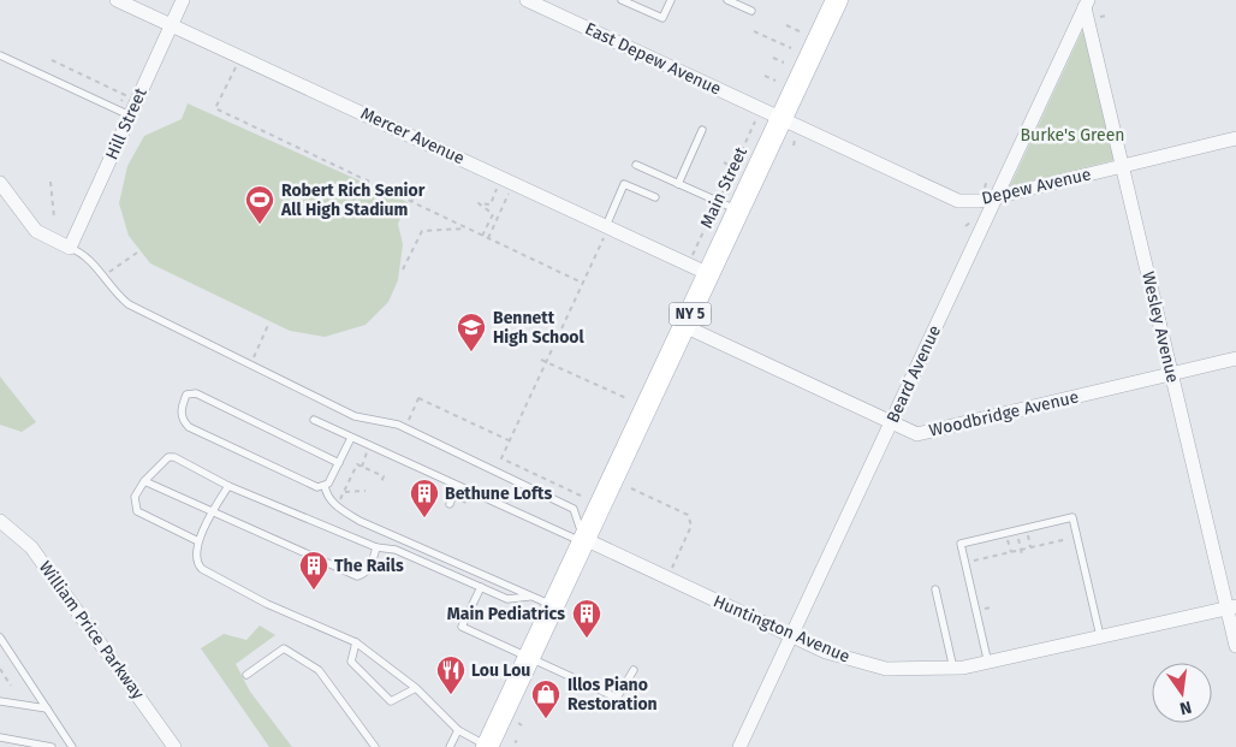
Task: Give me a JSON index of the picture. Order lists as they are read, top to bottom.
{
  "streets": {
    "main road": ["NY 5"],
    "street": [
      "East Depew Avenue",
      "Hill Street",
      "Mercer Avenue",
      "Depew Avenue",
      "Wesley Avenue",
      "Beard Avenue",
      "Woodbridge Avenue",
      "Huntington Avenue",
      "William Price Parkway"
    ],
    "path": ["Main Street"]
  },
  "crossings": [
    ["East Depew Avenue", "Depew Avenue"],
    ["East Depew Avenue", "NY 5"],
    ["Hill Street", "Mercer Avenue"],
    ["Mercer Avenue", "NY 5"],
    ["Depew Avenue", "NY 5"],
    ["Depew Avenue", "Wesley Avenue"],
    ["Depew Avenue", "Beard Avenue"],
    ["NY 5", "Woodbridge Avenue"],
    ["NY 5", "Huntington Avenue"],
    ["Wesley Avenue", "Beard Avenue"],
    ["Wesley Avenue", "Woodbridge Avenue"],
    ["Wesley Avenue", "Huntington Avenue"],
    ["Beard Avenue", "Woodbridge Avenue"],
    ["Beard Avenue", "Huntington Avenue"]
  ],
  "parks": ["Burke's Green"],
  "places": {
    "sports": ["Robert Rich Senior All High Stadium"],
    "school or university": ["Bennett High School"],
    "building": ["Bethune Lofts", "The Rails", "Main Pediatrics"],
    "restaurant": ["Lou Lou"],
    "shop": ["Illos Piano Restoration"]
  },
  "north": "bottom"
}
